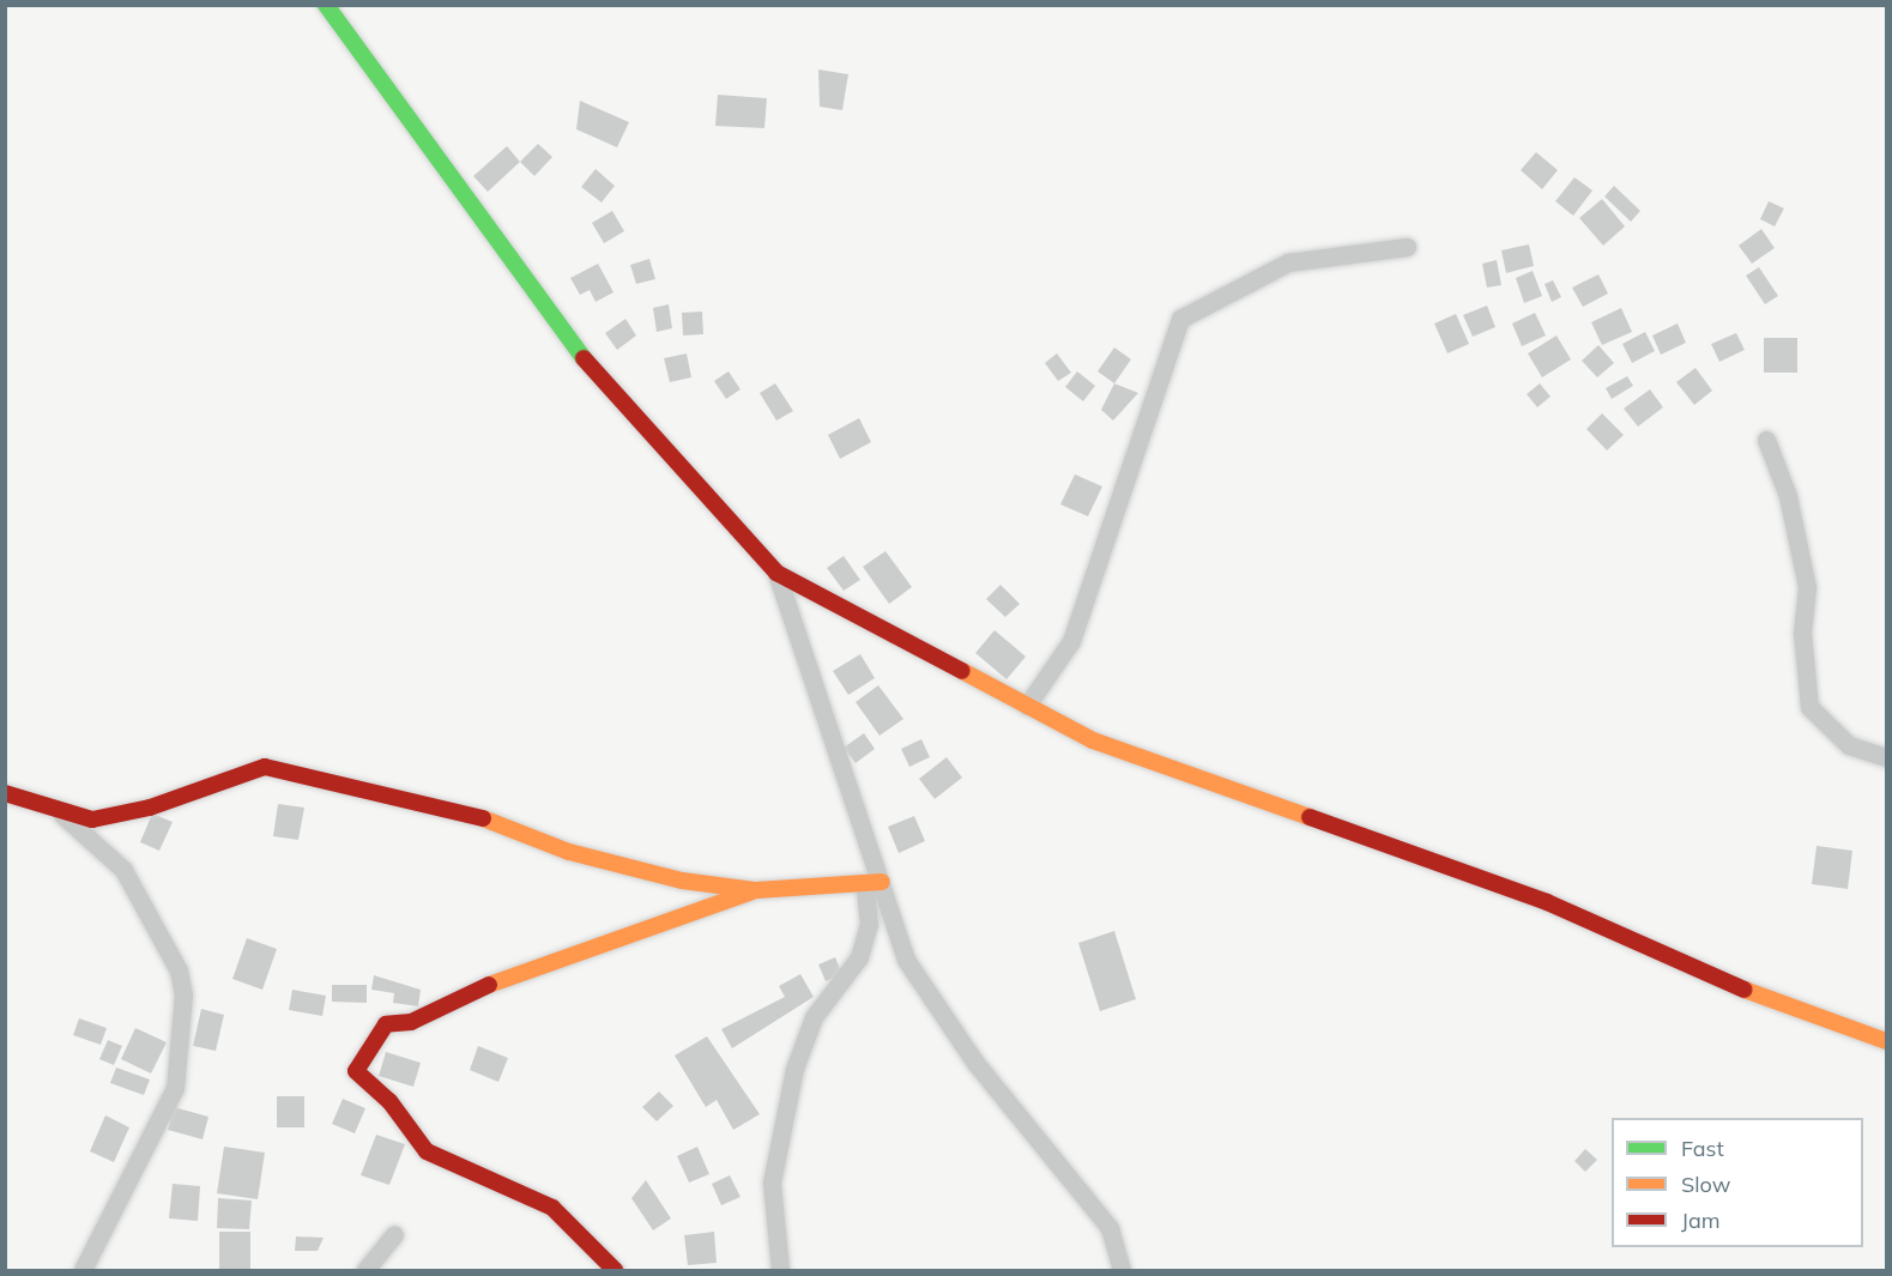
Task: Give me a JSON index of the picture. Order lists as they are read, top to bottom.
{
  "legend": ["Fast", "Slow", "Jam"]
}
